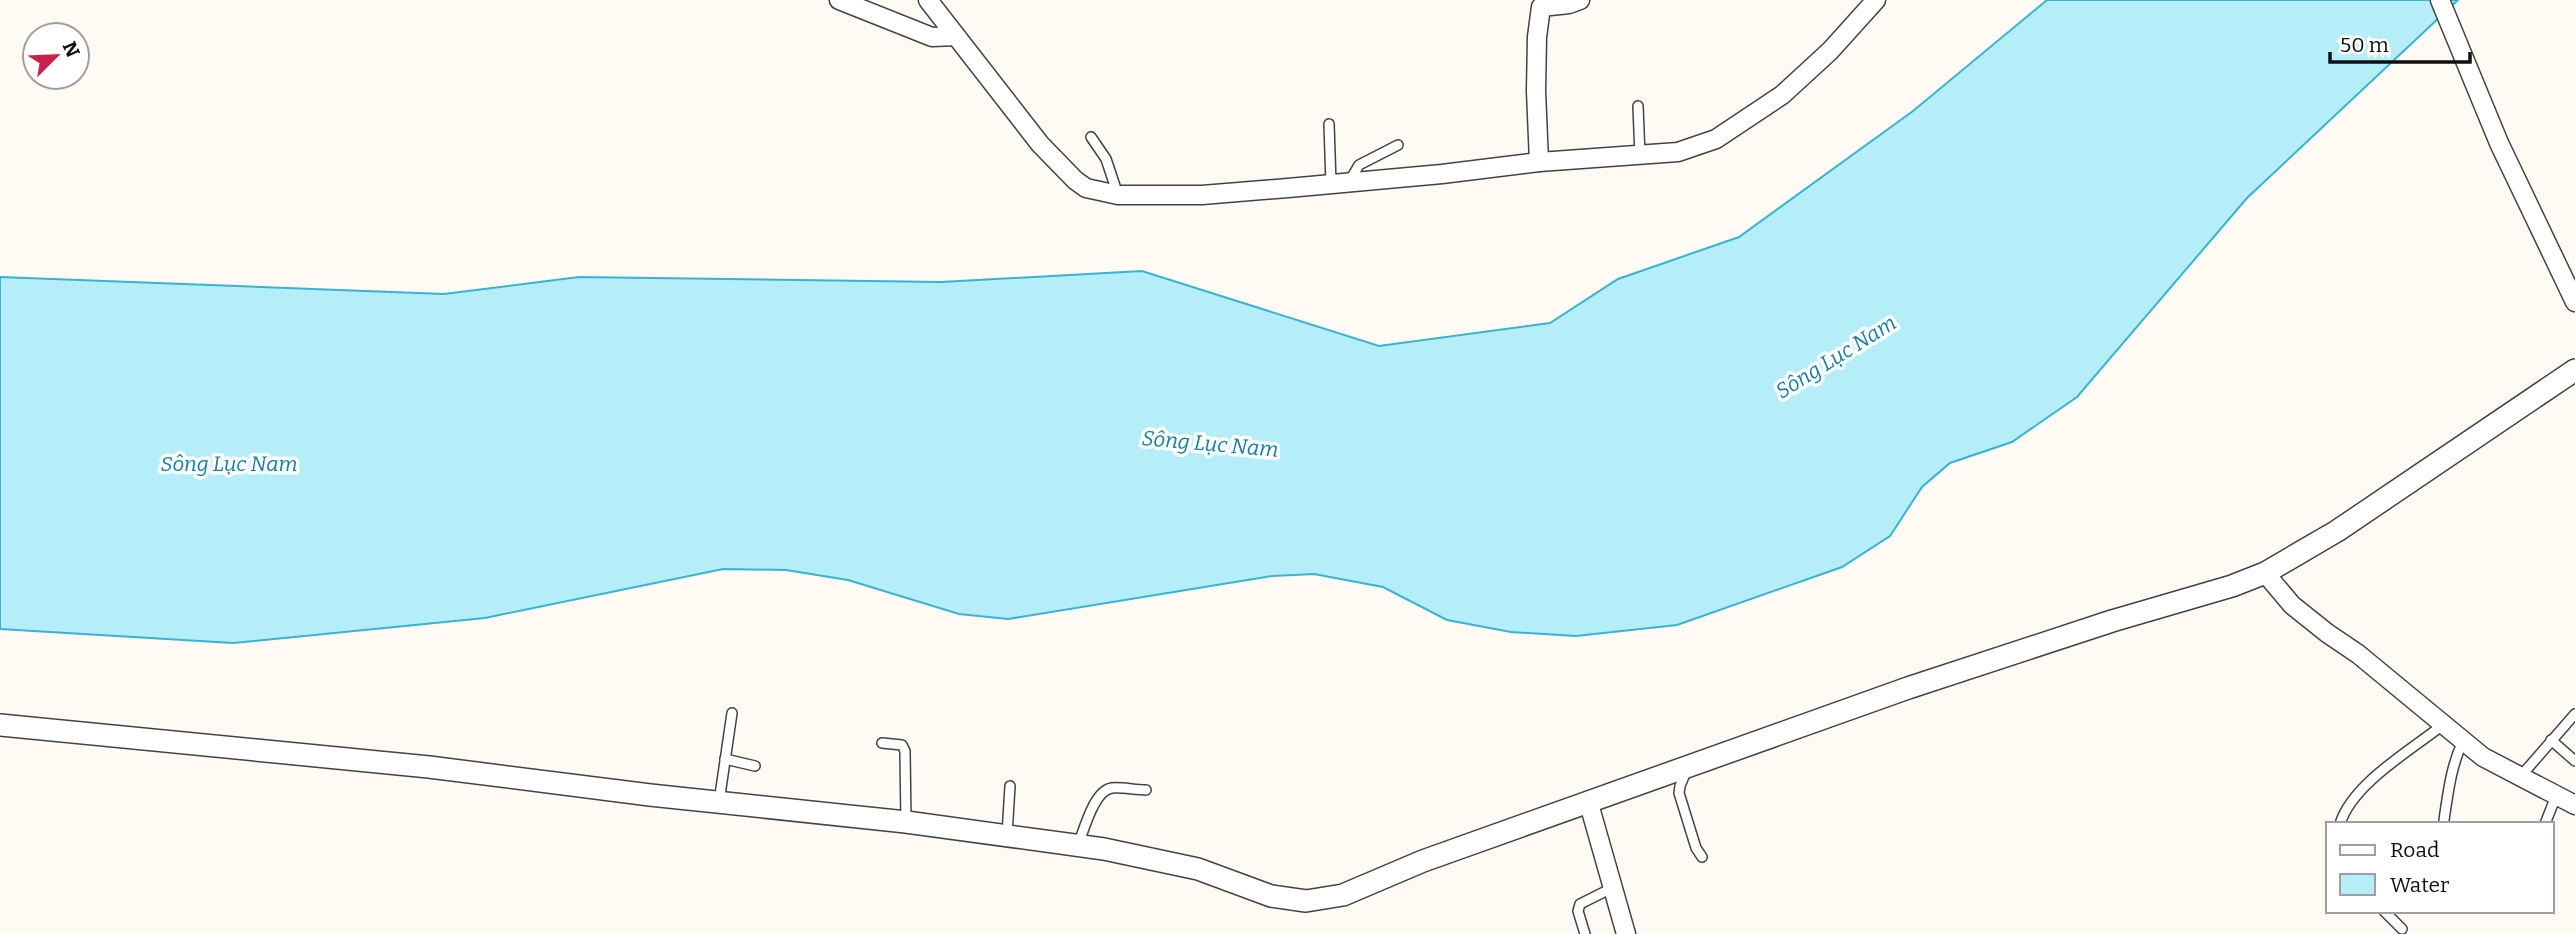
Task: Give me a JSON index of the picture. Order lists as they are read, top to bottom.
{
  "water": ["Sông Lục Nam"],
  "legend": ["Road", "Water"],
  "scale_bar": "50 m",
  "north": "top right"
}
